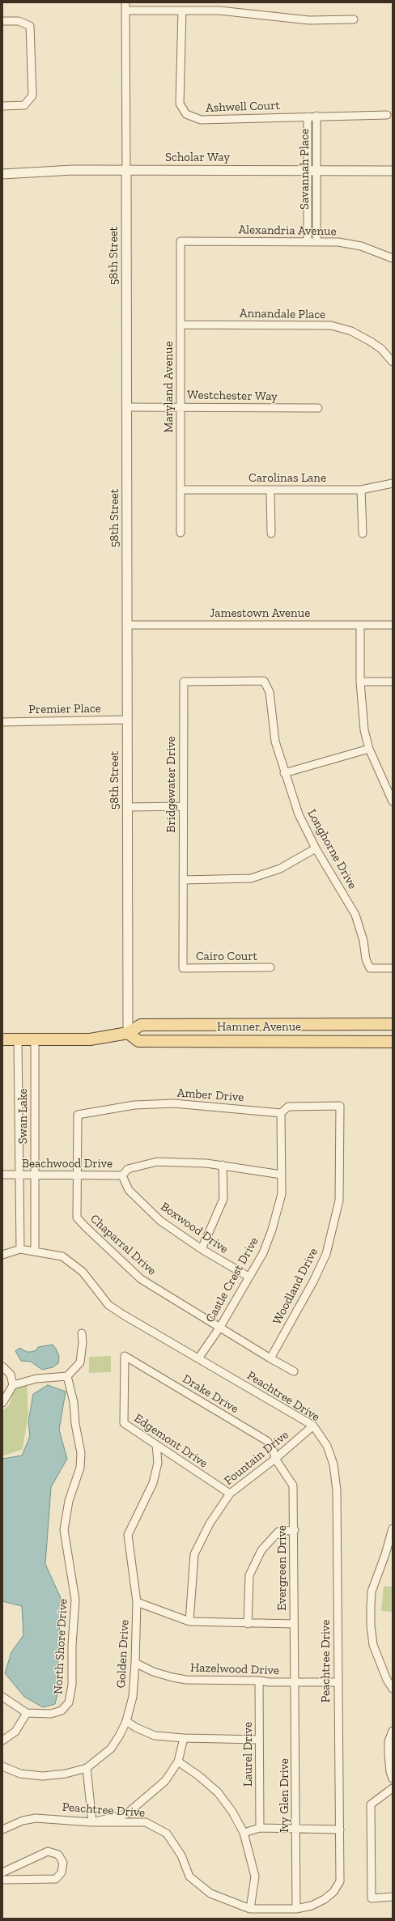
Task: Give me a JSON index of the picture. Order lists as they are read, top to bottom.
{
  "streets": {
    "main road": ["Hamner Avenue"],
    "street": [
      "Ashwell Court",
      "Scholar Way",
      "Savannah Place",
      "Alexandria Avenue",
      "58th Street",
      "Annandale Place",
      "Maryland Avenue",
      "Westchester Way",
      "Carolinas Lane",
      "Jamestown Avenue",
      "Premier Place",
      "Bridgewater Drive",
      "Longhorne Drive",
      "Cairo Court",
      "Amber Drive",
      "Swan Lake",
      "Beachwood Drive",
      "Boxwood Drive",
      "Chaparral Drive",
      "Castle Crest Drive",
      "Woodland Drive",
      "Drake Drive",
      "Peachtree Drive",
      "Edgemont Drive",
      "Fountain Drive",
      "Evergreen Drive",
      "North Shore Drive",
      "Golden Drive",
      "Hazelwood Drive",
      "Laurel Drive",
      "Ivy Glen Drive"
    ]
  },
  "crossings": [
    ["Ashwell Court", "Savannah Place"],
    ["Scholar Way", "Savannah Place"],
    ["Scholar Way", "58th Street"],
    ["Savannah Place", "Alexandria Avenue"],
    ["Alexandria Avenue", "Maryland Avenue"],
    ["58th Street", "Westchester Way"],
    ["58th Street", "Jamestown Avenue"],
    ["58th Street", "Premier Place"],
    ["58th Street", "Hamner Avenue"],
    ["Annandale Place", "Maryland Avenue"],
    ["Maryland Avenue", "Westchester Way"],
    ["Maryland Avenue", "Carolinas Lane"],
    ["Bridgewater Drive", "Longhorne Drive"],
    ["Bridgewater Drive", "Cairo Court"],
    ["Hamner Avenue", "Swan Lake"],
    ["Amber Drive", "Chaparral Drive"],
    ["Amber Drive", "Castle Crest Drive"],
    ["Amber Drive", "Woodland Drive"],
    ["Swan Lake", "Beachwood Drive"],
    ["Swan Lake", "Peachtree Drive"],
    ["Beachwood Drive", "Boxwood Drive"],
    ["Beachwood Drive", "Chaparral Drive"],
    ["Beachwood Drive", "Castle Crest Drive"],
    ["Boxwood Drive", "Castle Crest Drive"],
    ["Chaparral Drive", "Castle Crest Drive"],
    ["Chaparral Drive", "Woodland Drive"],
    ["Castle Crest Drive", "Woodland Drive"],
    ["Castle Crest Drive", "Peachtree Drive"],
    ["Drake Drive", "Edgemont Drive"],
    ["Drake Drive", "Fountain Drive"],
    ["Drake Drive", "Evergreen Drive"],
    ["Peachtree Drive", "Fountain Drive"],
    ["Peachtree Drive", "Hazelwood Drive"],
    ["Peachtree Drive", "Ivy Glen Drive"],
    ["Edgemont Drive", "Fountain Drive"],
    ["Edgemont Drive", "Golden Drive"],
    ["Fountain Drive", "Evergreen Drive"],
    ["Evergreen Drive", "Hazelwood Drive"],
    ["Evergreen Drive", "Ivy Glen Drive"],
    ["Golden Drive", "Hazelwood Drive"],
    ["Hazelwood Drive", "Laurel Drive"],
    ["Hazelwood Drive", "Ivy Glen Drive"]
  ]
}
